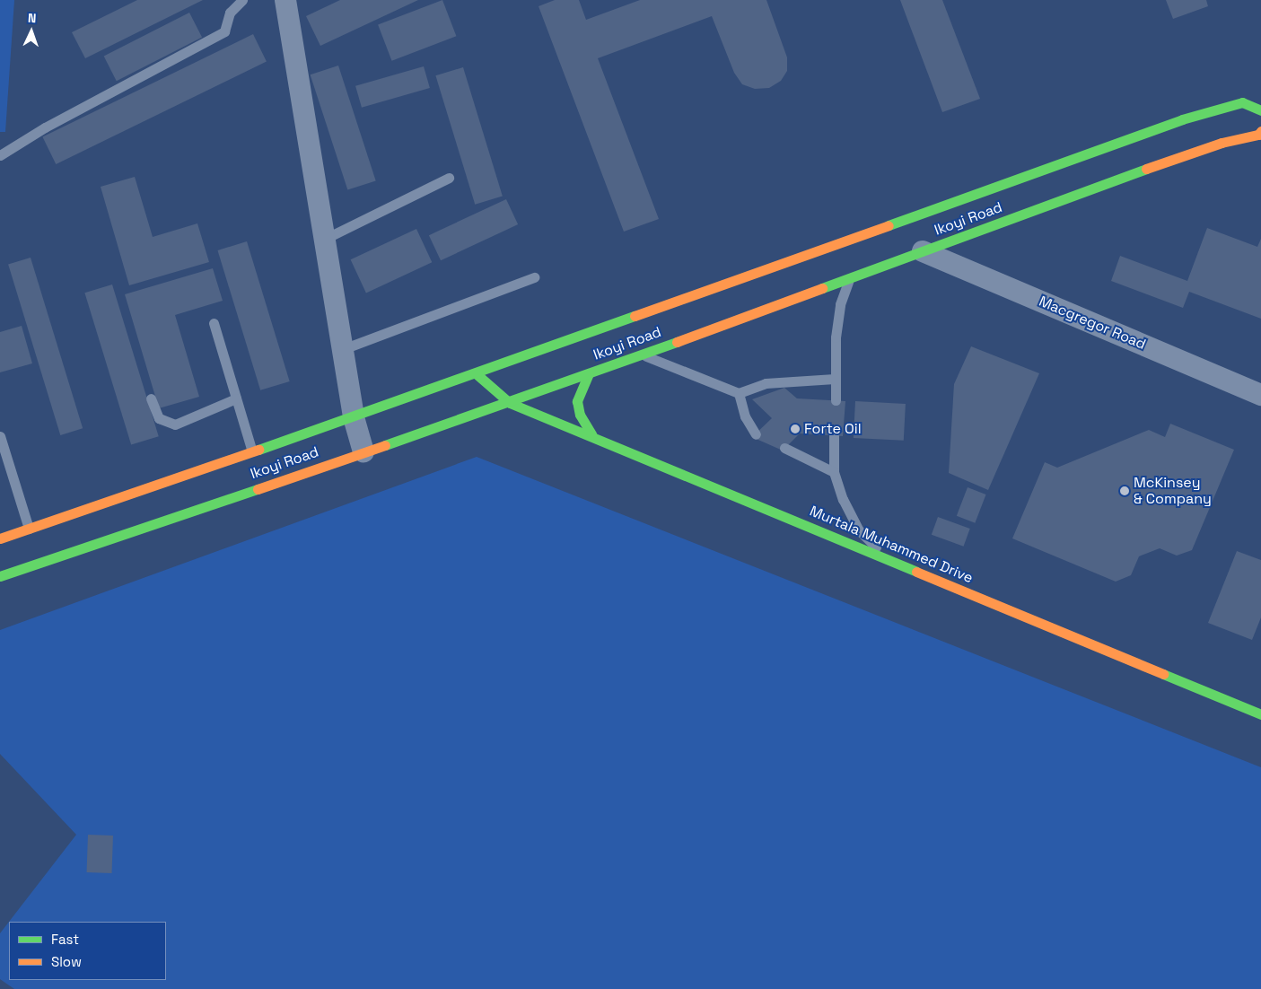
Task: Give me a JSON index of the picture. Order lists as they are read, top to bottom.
{
  "streets": {
    "main road": ["Ikoyi Road", "Murtala Muhammed Drive"],
    "street": ["Macgregor Road"]
  },
  "crossings": [
    ["Ikoyi Road", "Macgregor Road"],
    ["Ikoyi Road", "Murtala Muhammed Drive"]
  ],
  "places": ["Forte Oil", "McKinsey & Company"],
  "legend": ["Fast", "Slow"],
  "north": "top"
}
